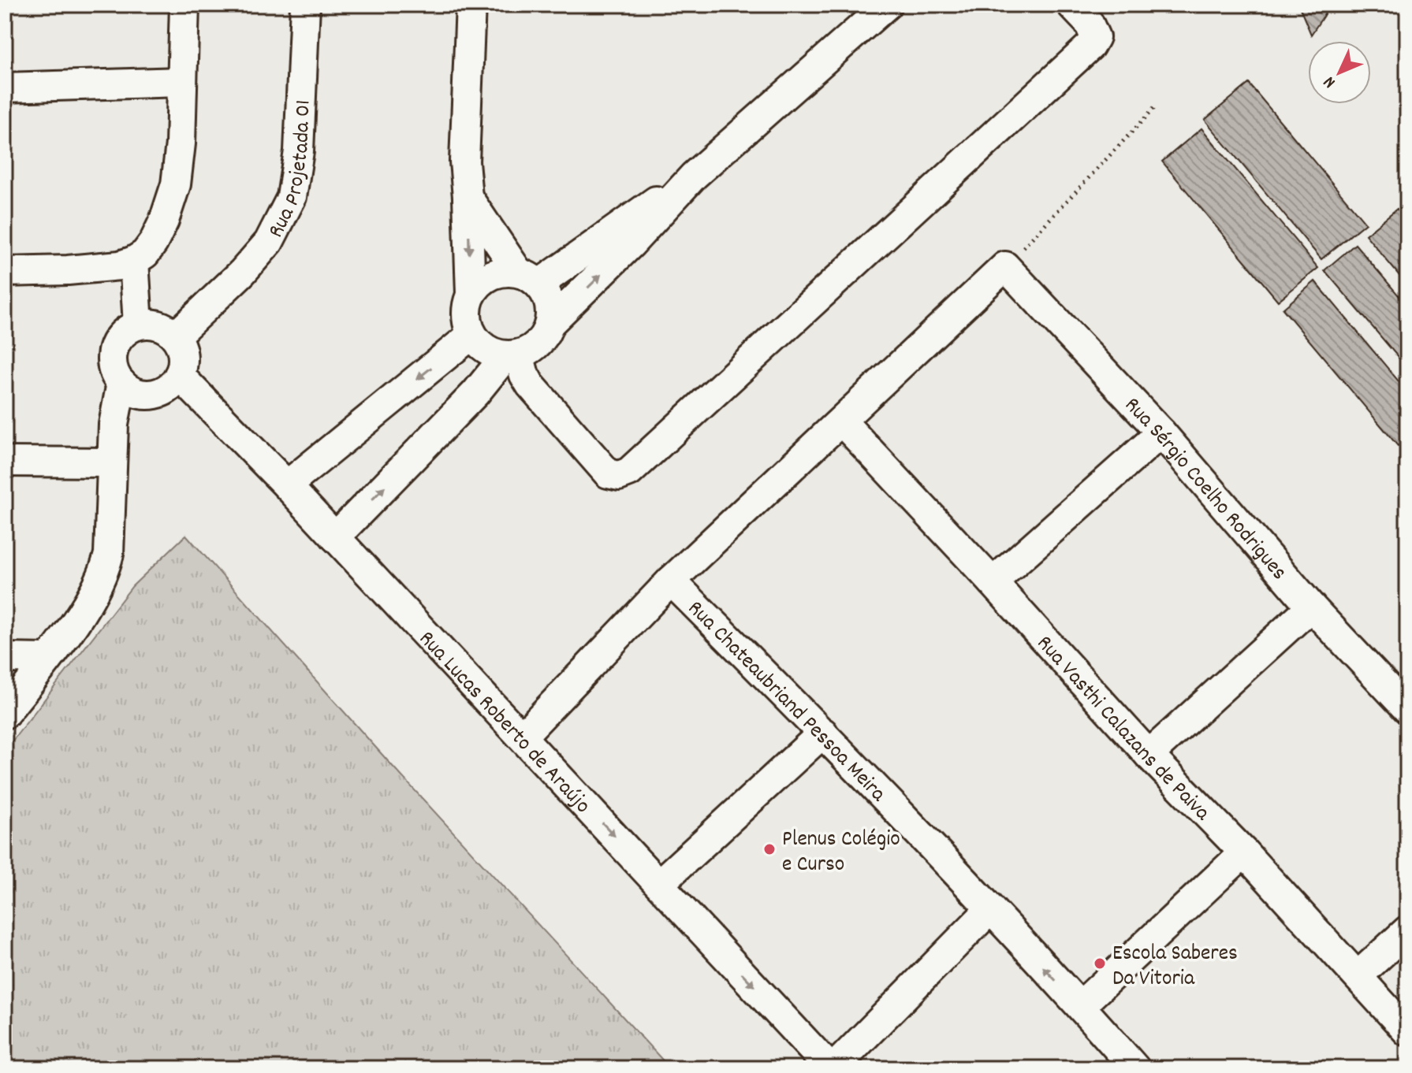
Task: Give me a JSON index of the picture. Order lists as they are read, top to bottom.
{
  "streets": {
    "street": [
      "Rua Projetada 01",
      "Rua Sérgio Coelho Rodrigues",
      "Rua Chateaubriand Pessoa Meira",
      "Rua Lucas Roberto de Araújo",
      "Rua Vasthi Calazans de Paiva"
    ]
  },
  "crossings": [
    ["Rua Projetada 01", "Rua Lucas Roberto de Araújo"]
  ],
  "one_way": ["Rua Lucas Roberto de Araújo"],
  "places": ["Plenus Colégio e Curso", "Escola Saberes Da Vitoria"],
  "north": "bottom left"
}
